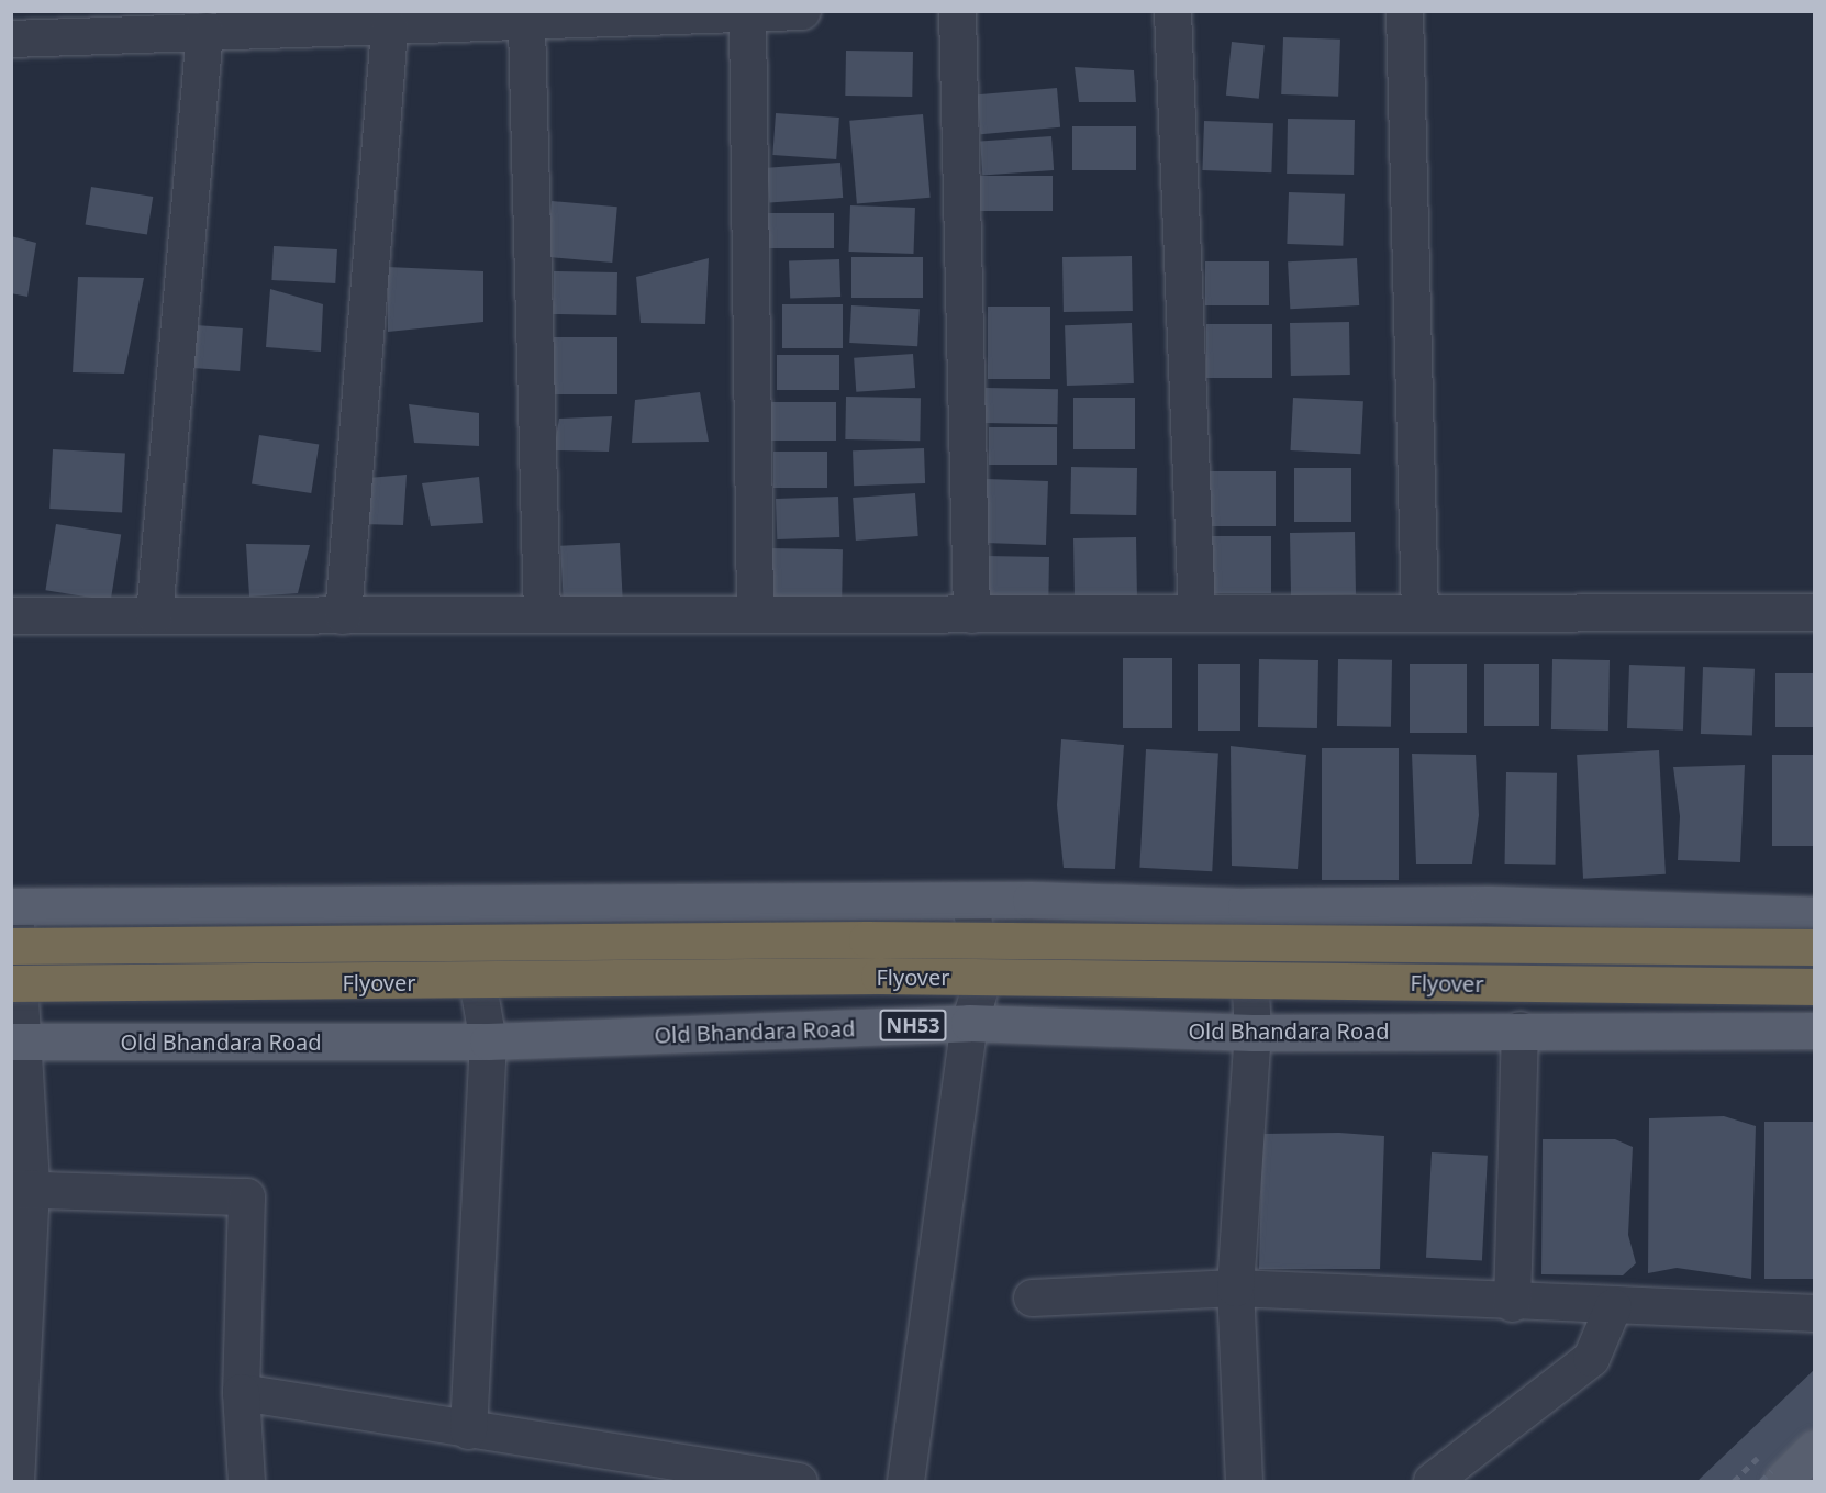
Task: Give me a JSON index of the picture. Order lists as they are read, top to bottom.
{
  "streets": {
    "highway": ["Flyover"],
    "main road": ["NH53", "Old Bhandara Road"]
  }
}
